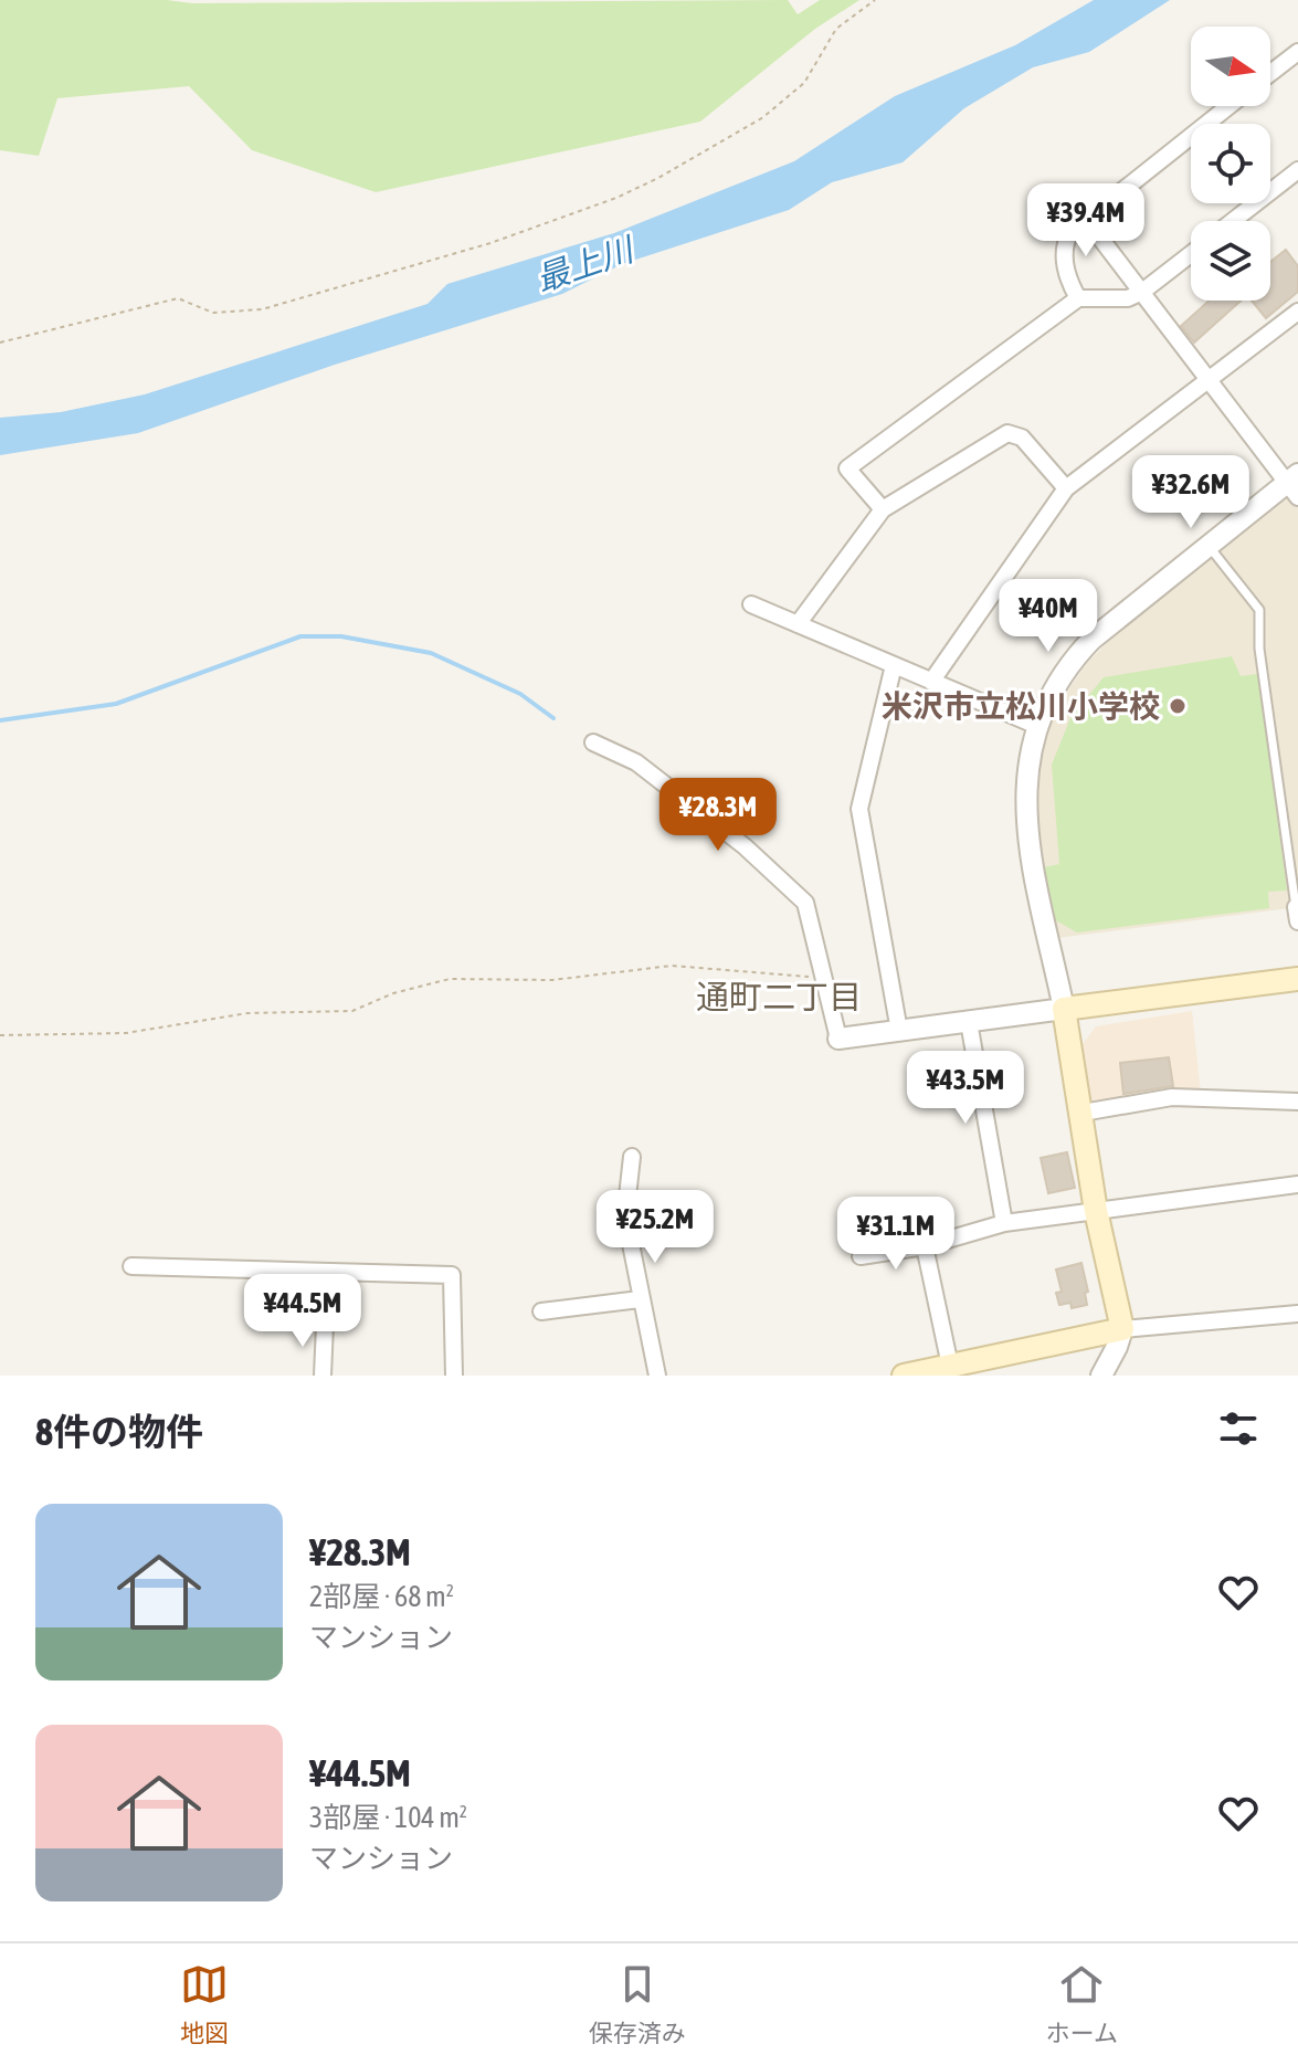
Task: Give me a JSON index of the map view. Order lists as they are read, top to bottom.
{
  "districts": ["通町二丁目"],
  "water": ["最上川"],
  "places": ["米沢市立松川小学校"],
  "north": "right",
  "page": {
    "price": [
      "¥39.4M",
      "¥32.6M",
      "¥40M",
      "¥28.3M",
      "¥43.5M",
      "¥25.2M",
      "¥31.1M",
      "¥44.5M"
    ],
    "heading": "8件の物件",
    "list": [
      {
        "name": "¥28.3M",
        "note": "2部屋 · 68 m² · マンション"
      },
      {
        "name": "¥44.5M",
        "note": "3部屋 · 104 m² · マンション"
      }
    ],
    "tabs": ["地図", "保存済み", "ホーム"]
  }
}
